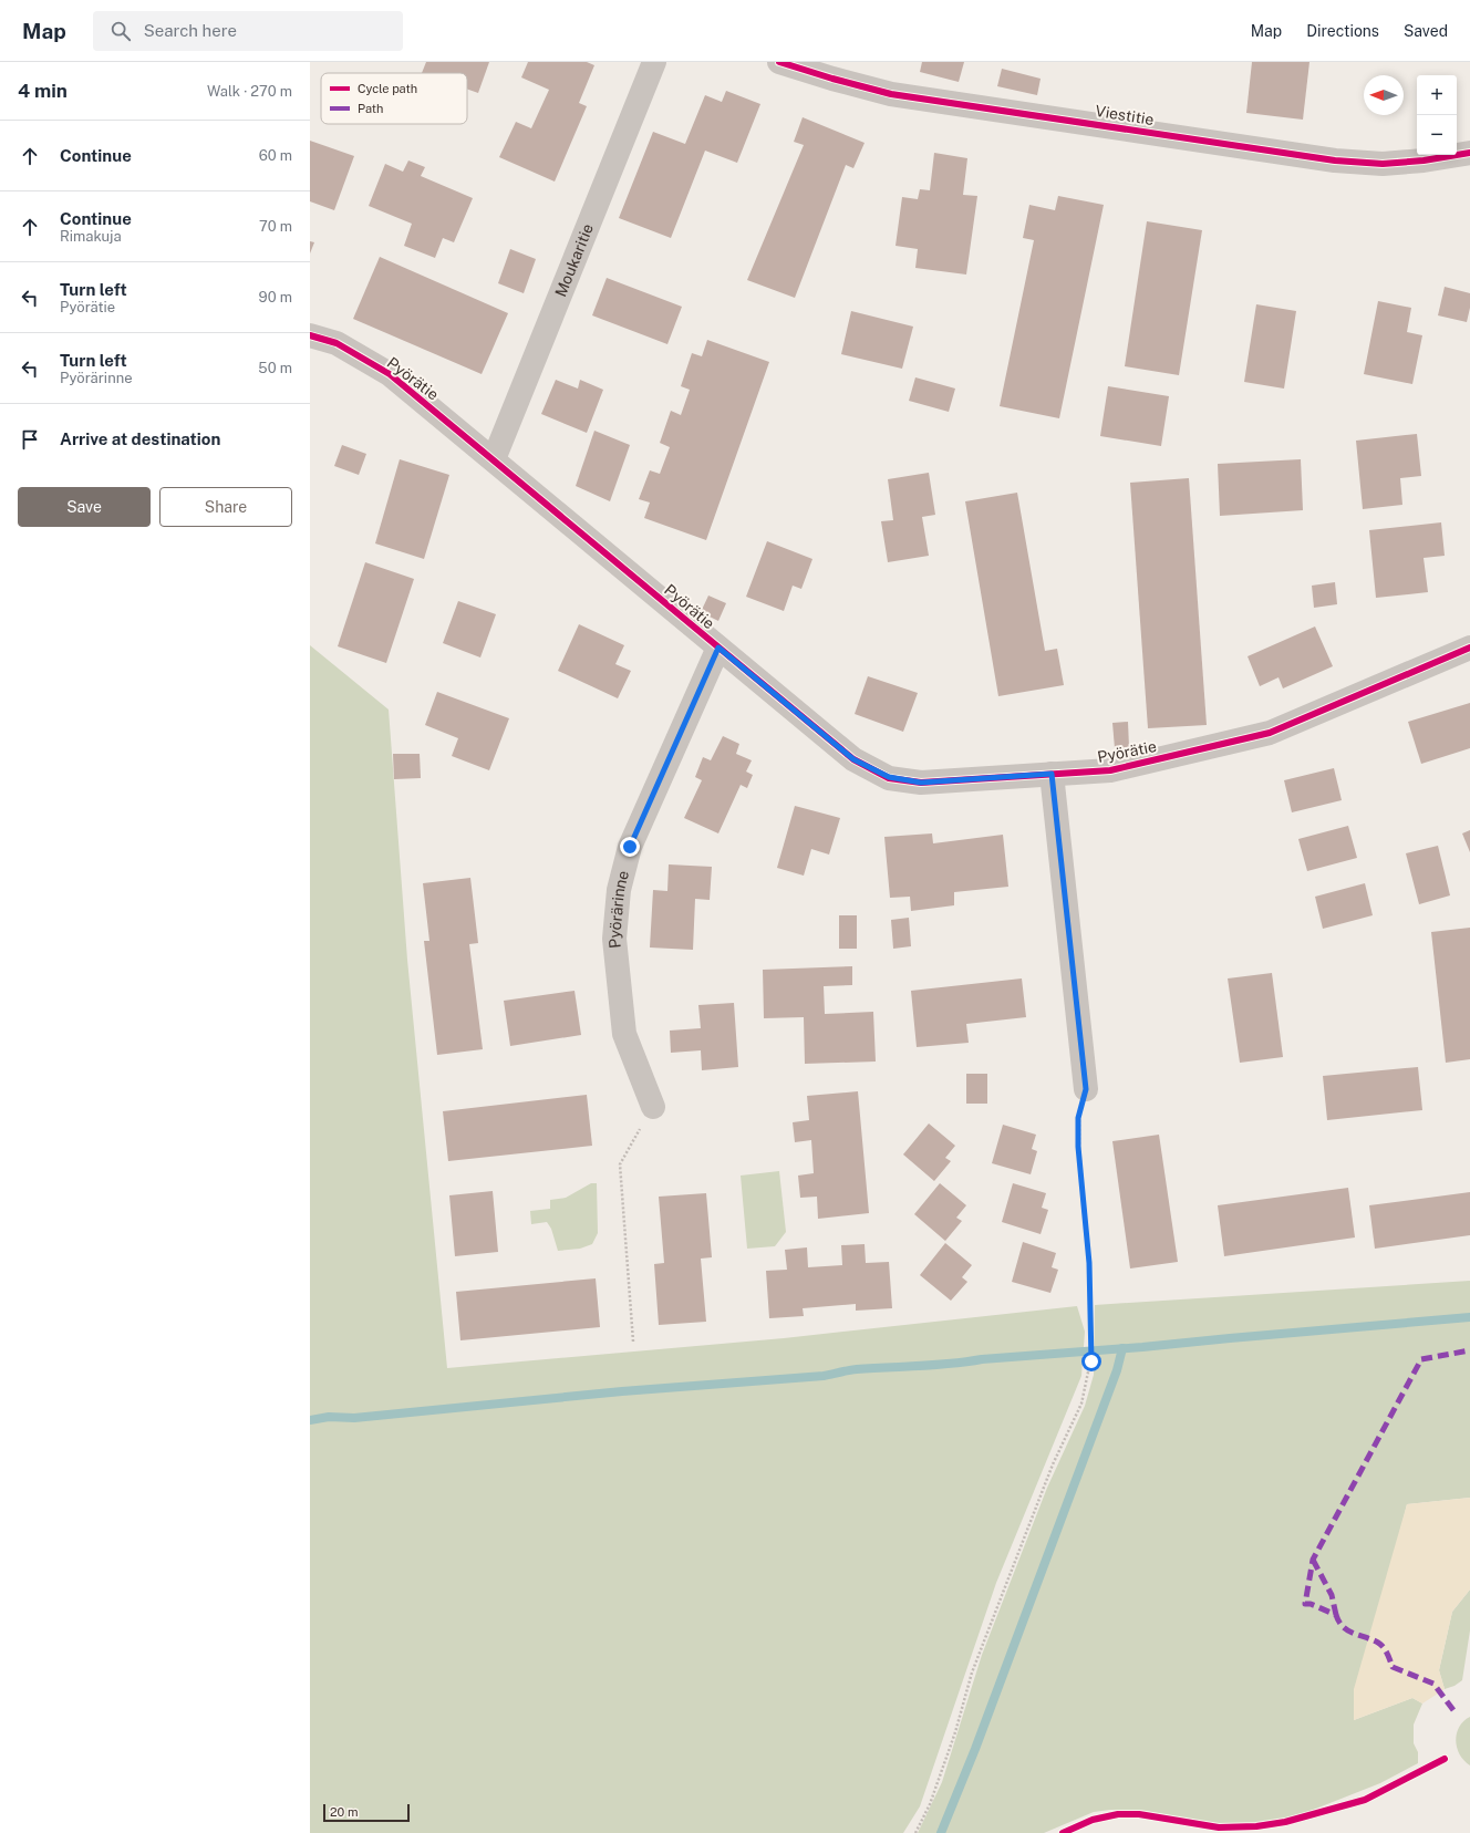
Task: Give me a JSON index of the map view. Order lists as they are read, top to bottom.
{
  "streets": {
    "street": [
      "Viestitie",
      "Moukaritie",
      "Pyörätie",
      "Pyörärinne"
    ]
  },
  "crossings": [
    ["Moukaritie", "Pyörätie"],
    ["Pyörätie", "Pyörärinne"]
  ],
  "legend": ["Cycle path", "Path"],
  "scale_bar": "20 m",
  "north": "left",
  "page": {
    "header": "Map",
    "search": "Search here",
    "nav": ["Map", "Directions", "Saved"],
    "heading": ["4 min", "Walk · 270 m"],
    "map_buttons": ["+", "−"],
    "list": [
      ["Continue", "60 m"],
      ["Continue", "Rimakuja", "70 m"],
      ["Turn left", "Pyörätie", "90 m"],
      ["Turn left", "Pyörärinne", "50 m"],
      "Arrive at destination"
    ],
    "buttons": ["Save", "Share"],
    "scale": "20 m"
  }
}
